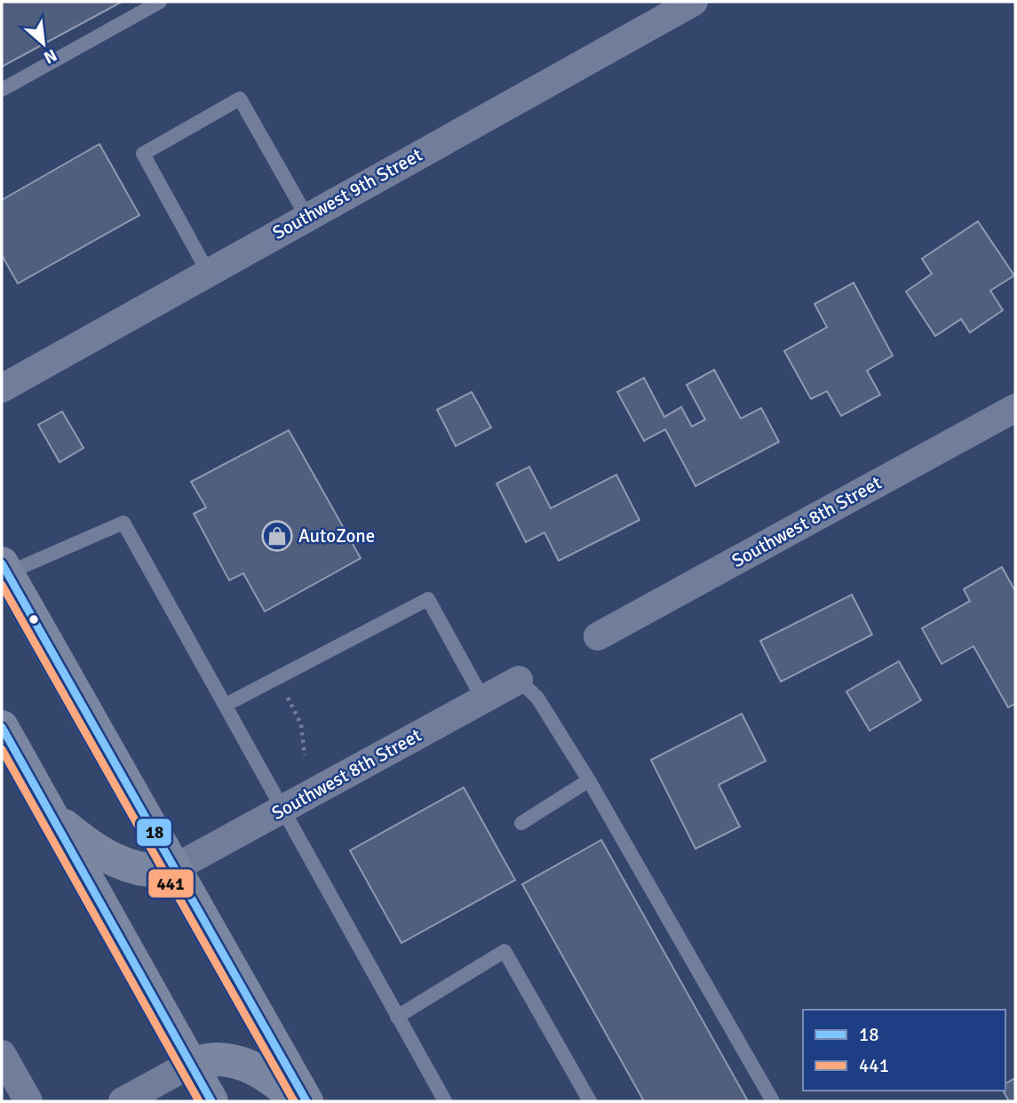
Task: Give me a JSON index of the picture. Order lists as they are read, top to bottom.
{
  "streets": {
    "street": ["Southwest 9th Street", "Southwest 8th Street"]
  },
  "places": {
    "shop": ["AutoZone"]
  },
  "lines": ["transit line 18", "transit line 441"],
  "legend": ["18", "441"],
  "north": "bottom right"
}
